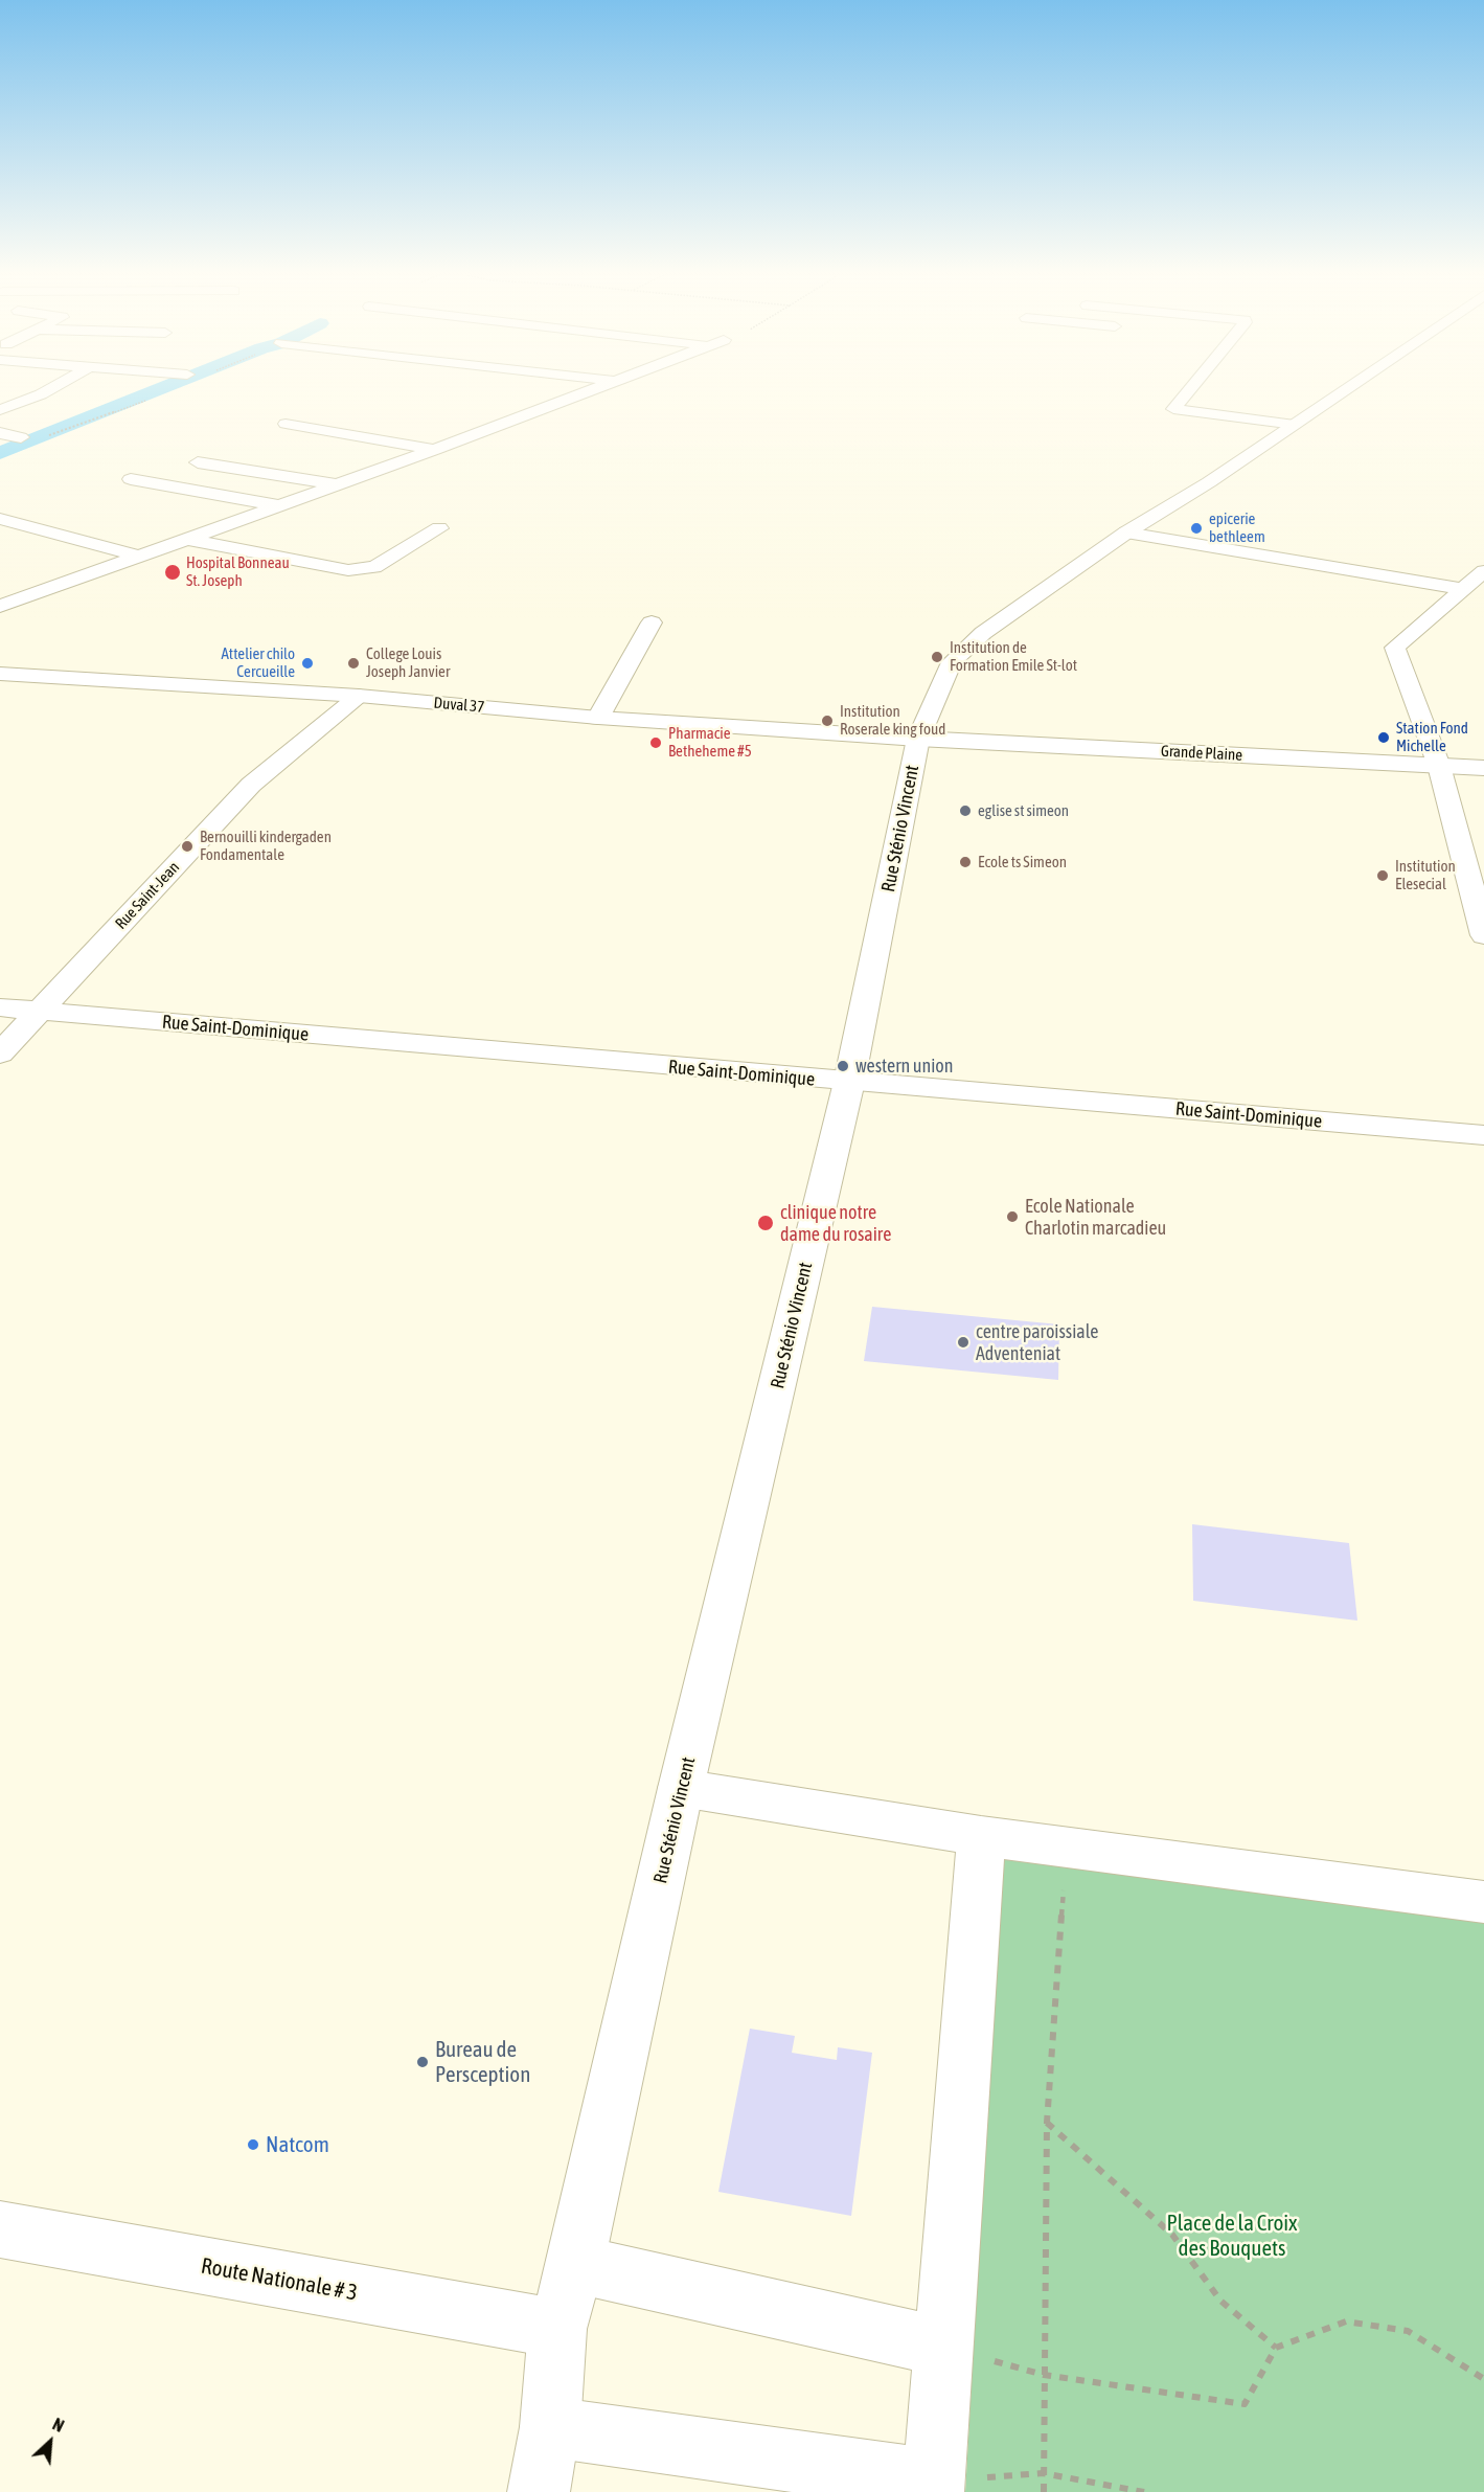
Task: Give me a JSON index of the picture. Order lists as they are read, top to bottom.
{
  "streets": {
    "street": [
      "Duval 37",
      "Grande Plaine",
      "Rue Sténio Vincent",
      "Rue Saint-Jean",
      "Rue Saint-Dominique",
      "Route Nationale # 3"
    ]
  },
  "crossings": [
    ["Duval 37", "Grande Plaine"],
    ["Duval 37", "Rue Sténio Vincent"],
    ["Duval 37", "Rue Saint-Jean"],
    ["Grande Plaine", "Rue Sténio Vincent"],
    ["Rue Sténio Vincent", "Rue Saint-Dominique"],
    ["Rue Sténio Vincent", "Route Nationale # 3"],
    ["Rue Saint-Jean", "Rue Saint-Dominique"]
  ],
  "parks": ["Place de la Croix des Bouquets"],
  "places": [
    "epicerie bethleem",
    "Hospital Bonneau St. Joseph",
    "Institution de Formation Emile St-lot",
    "Attelier chilo Cercueille",
    "College Louis Joseph Janvier",
    "Institution Roserale king foud",
    "Station Fond Michelle",
    "Pharmacie Betheheme #5",
    "eglise st simeon",
    "Bernouilli kindergaden Fondamentale",
    "Ecole ts Simeon",
    "Institution Elesecial",
    "western union",
    "Ecole Nationale Charlotin marcadieu",
    "clinique notre dame du rosaire",
    "centre paroissiale Adventeniat",
    "Bureau de Persception",
    "Natcom"
  ],
  "north": "top right"
}
